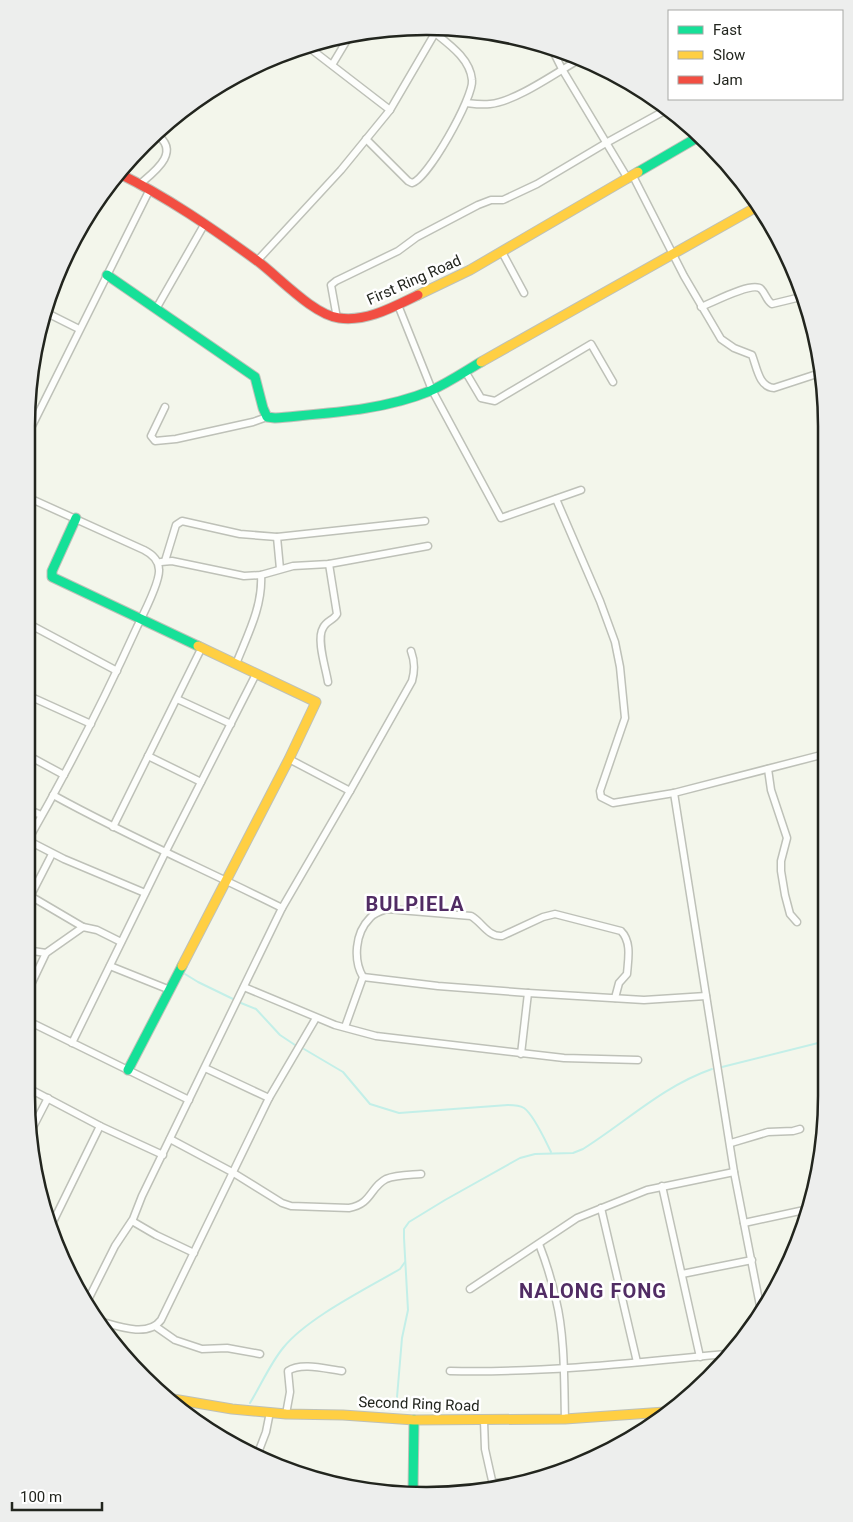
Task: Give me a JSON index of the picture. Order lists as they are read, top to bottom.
{
  "streets": {
    "street": ["First Ring Road", "Second Ring Road"]
  },
  "districts": ["BULPIELA", "NALONG FONG"],
  "legend": ["Fast", "Slow", "Jam"],
  "scale_bar": "100 m"
}
